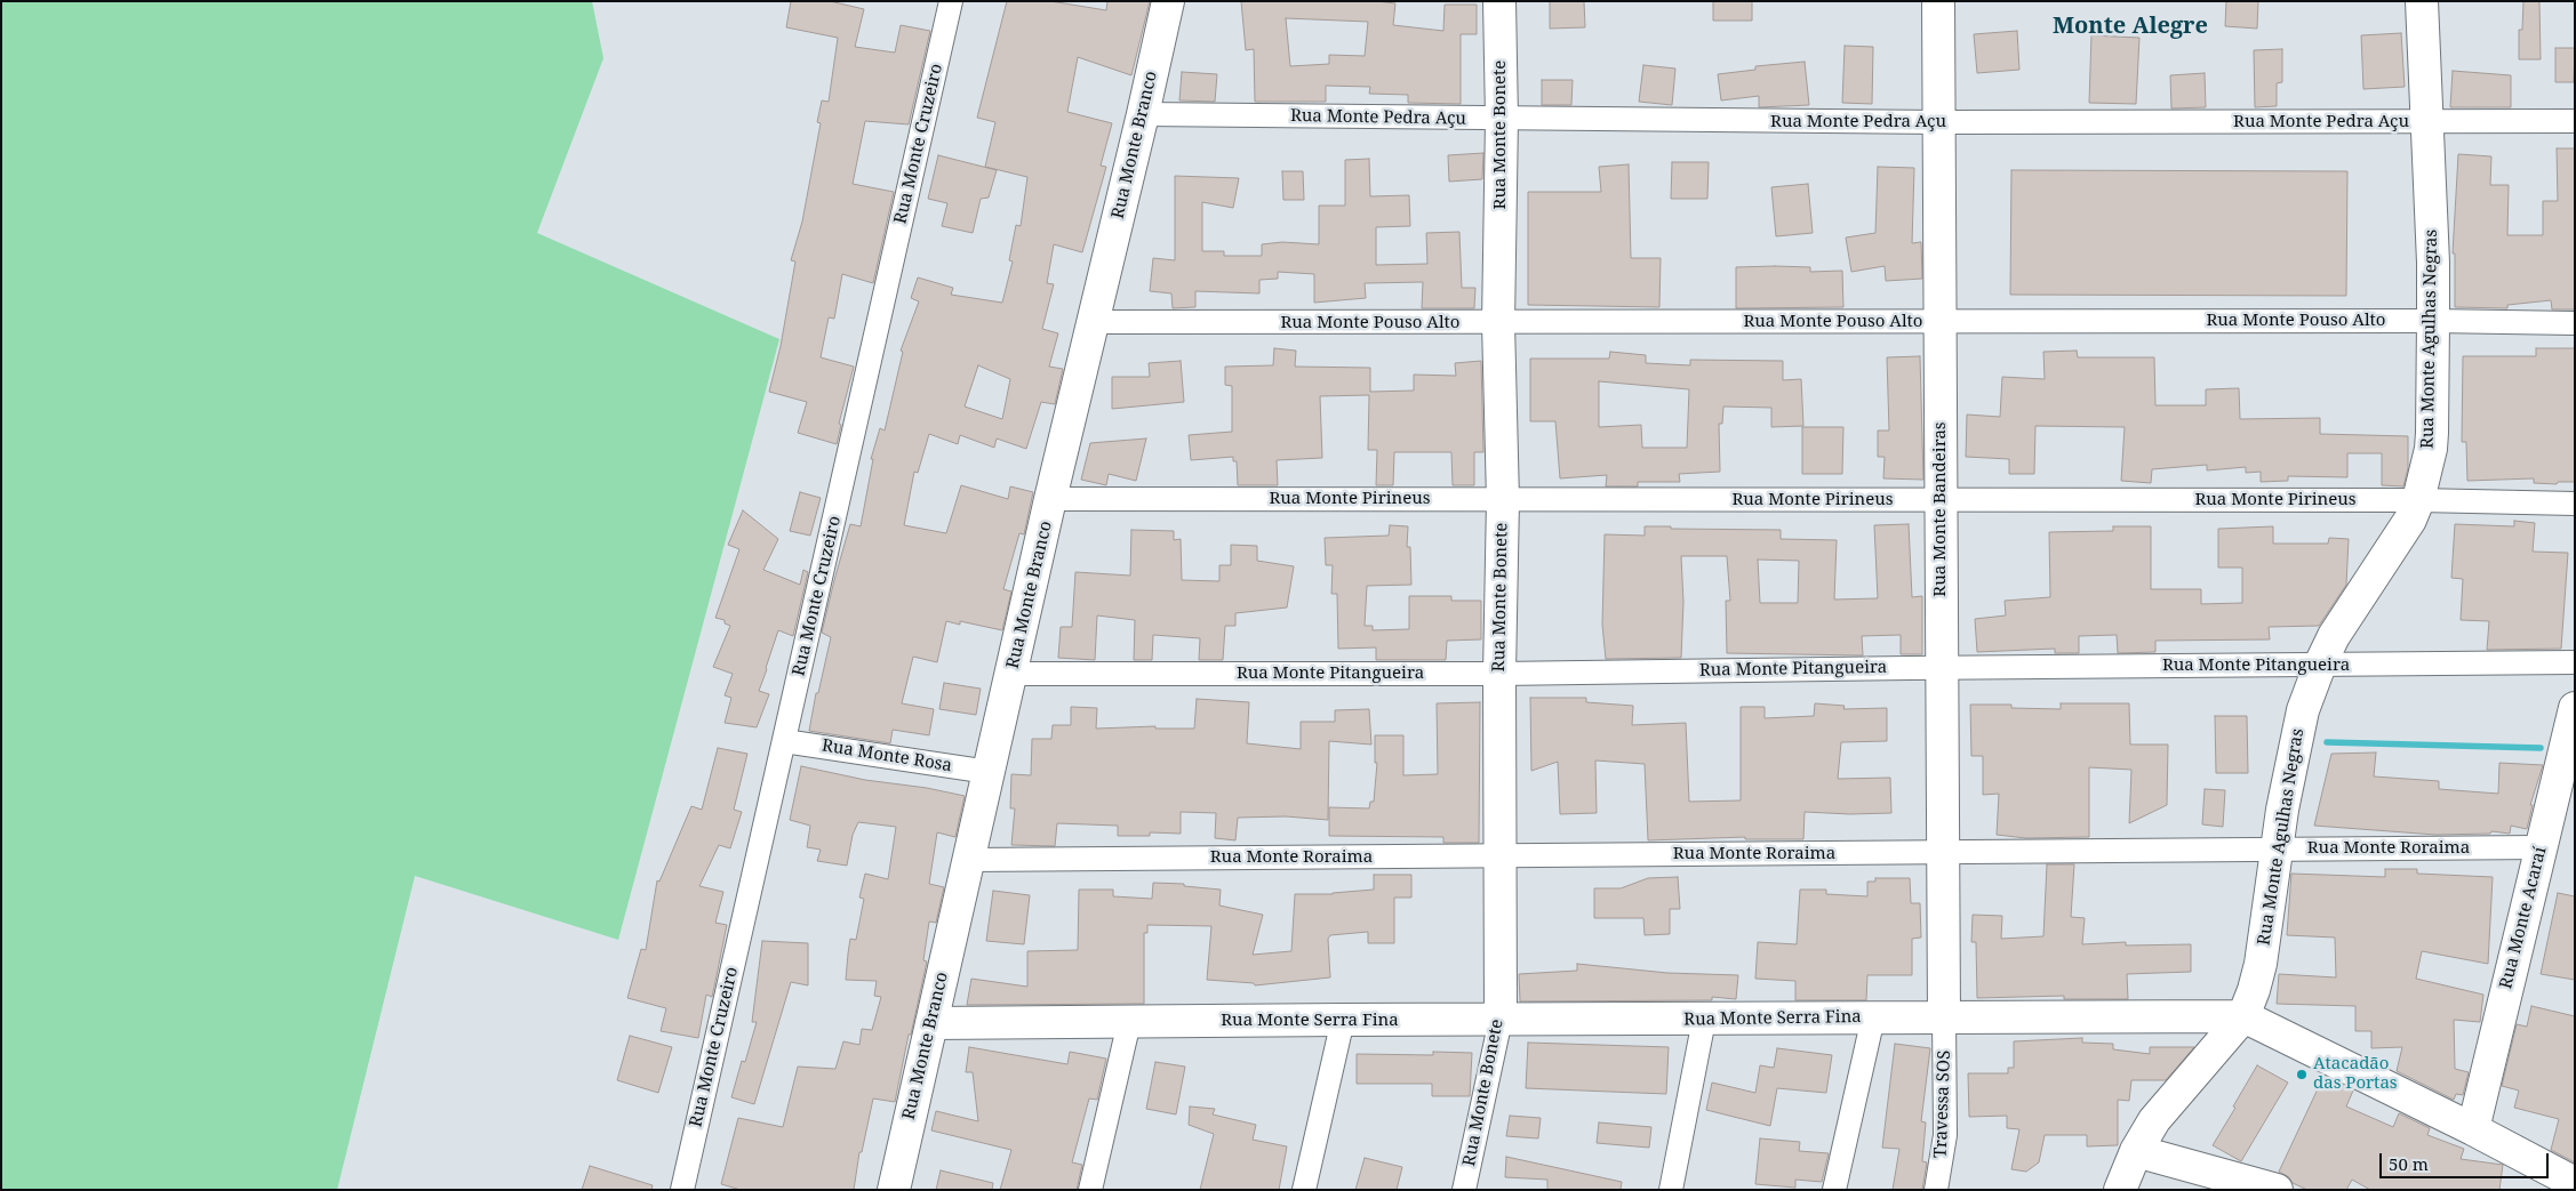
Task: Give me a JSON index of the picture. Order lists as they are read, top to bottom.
{
  "streets": {
    "main road": [
      "Rua Monte Bonete",
      "Rua Monte Branco",
      "Rua Monte Agulhas Negras",
      "Rua Monte Bandeiras",
      "Rua Monte Acaraí",
      "Rua Monte Serra Fina"
    ],
    "street": [
      "Rua Monte Pedra Açu",
      "Rua Monte Cruzeiro",
      "Rua Monte Pouso Alto",
      "Rua Monte Pirineus",
      "Rua Monte Pitangueira",
      "Rua Monte Rosa",
      "Rua Monte Roraima",
      "Travessa SOS"
    ]
  },
  "crossings": [
    ["Rua Monte Pedra Açu", "Rua Monte Bonete"],
    ["Rua Monte Pedra Açu", "Rua Monte Branco"],
    ["Rua Monte Pedra Açu", "Rua Monte Agulhas Negras"],
    ["Rua Monte Pedra Açu", "Rua Monte Bandeiras"],
    ["Rua Monte Bonete", "Rua Monte Pouso Alto"],
    ["Rua Monte Bonete", "Rua Monte Pirineus"],
    ["Rua Monte Bonete", "Rua Monte Pitangueira"],
    ["Rua Monte Bonete", "Rua Monte Roraima"],
    ["Rua Monte Bonete", "Rua Monte Serra Fina"],
    ["Rua Monte Cruzeiro", "Rua Monte Rosa"],
    ["Rua Monte Branco", "Rua Monte Pouso Alto"],
    ["Rua Monte Branco", "Rua Monte Pirineus"],
    ["Rua Monte Branco", "Rua Monte Pitangueira"],
    ["Rua Monte Branco", "Rua Monte Rosa"],
    ["Rua Monte Branco", "Rua Monte Roraima"],
    ["Rua Monte Branco", "Rua Monte Serra Fina"],
    ["Rua Monte Pouso Alto", "Rua Monte Agulhas Negras"],
    ["Rua Monte Pouso Alto", "Rua Monte Bandeiras"],
    ["Rua Monte Agulhas Negras", "Rua Monte Pirineus"],
    ["Rua Monte Agulhas Negras", "Rua Monte Pitangueira"],
    ["Rua Monte Agulhas Negras", "Rua Monte Roraima"],
    ["Rua Monte Agulhas Negras", "Rua Monte Serra Fina"],
    ["Rua Monte Pirineus", "Rua Monte Bandeiras"],
    ["Rua Monte Bandeiras", "Rua Monte Pitangueira"],
    ["Rua Monte Bandeiras", "Rua Monte Roraima"],
    ["Rua Monte Bandeiras", "Rua Monte Serra Fina"],
    ["Rua Monte Bandeiras", "Travessa SOS"],
    ["Rua Monte Roraima", "Rua Monte Acaraí"],
    ["Rua Monte Acaraí", "Rua Monte Serra Fina"],
    ["Rua Monte Serra Fina", "Travessa SOS"]
  ],
  "districts": ["Monte Alegre"],
  "places": ["Atacadão das Portas"],
  "scale_bar": "50 m"
}
